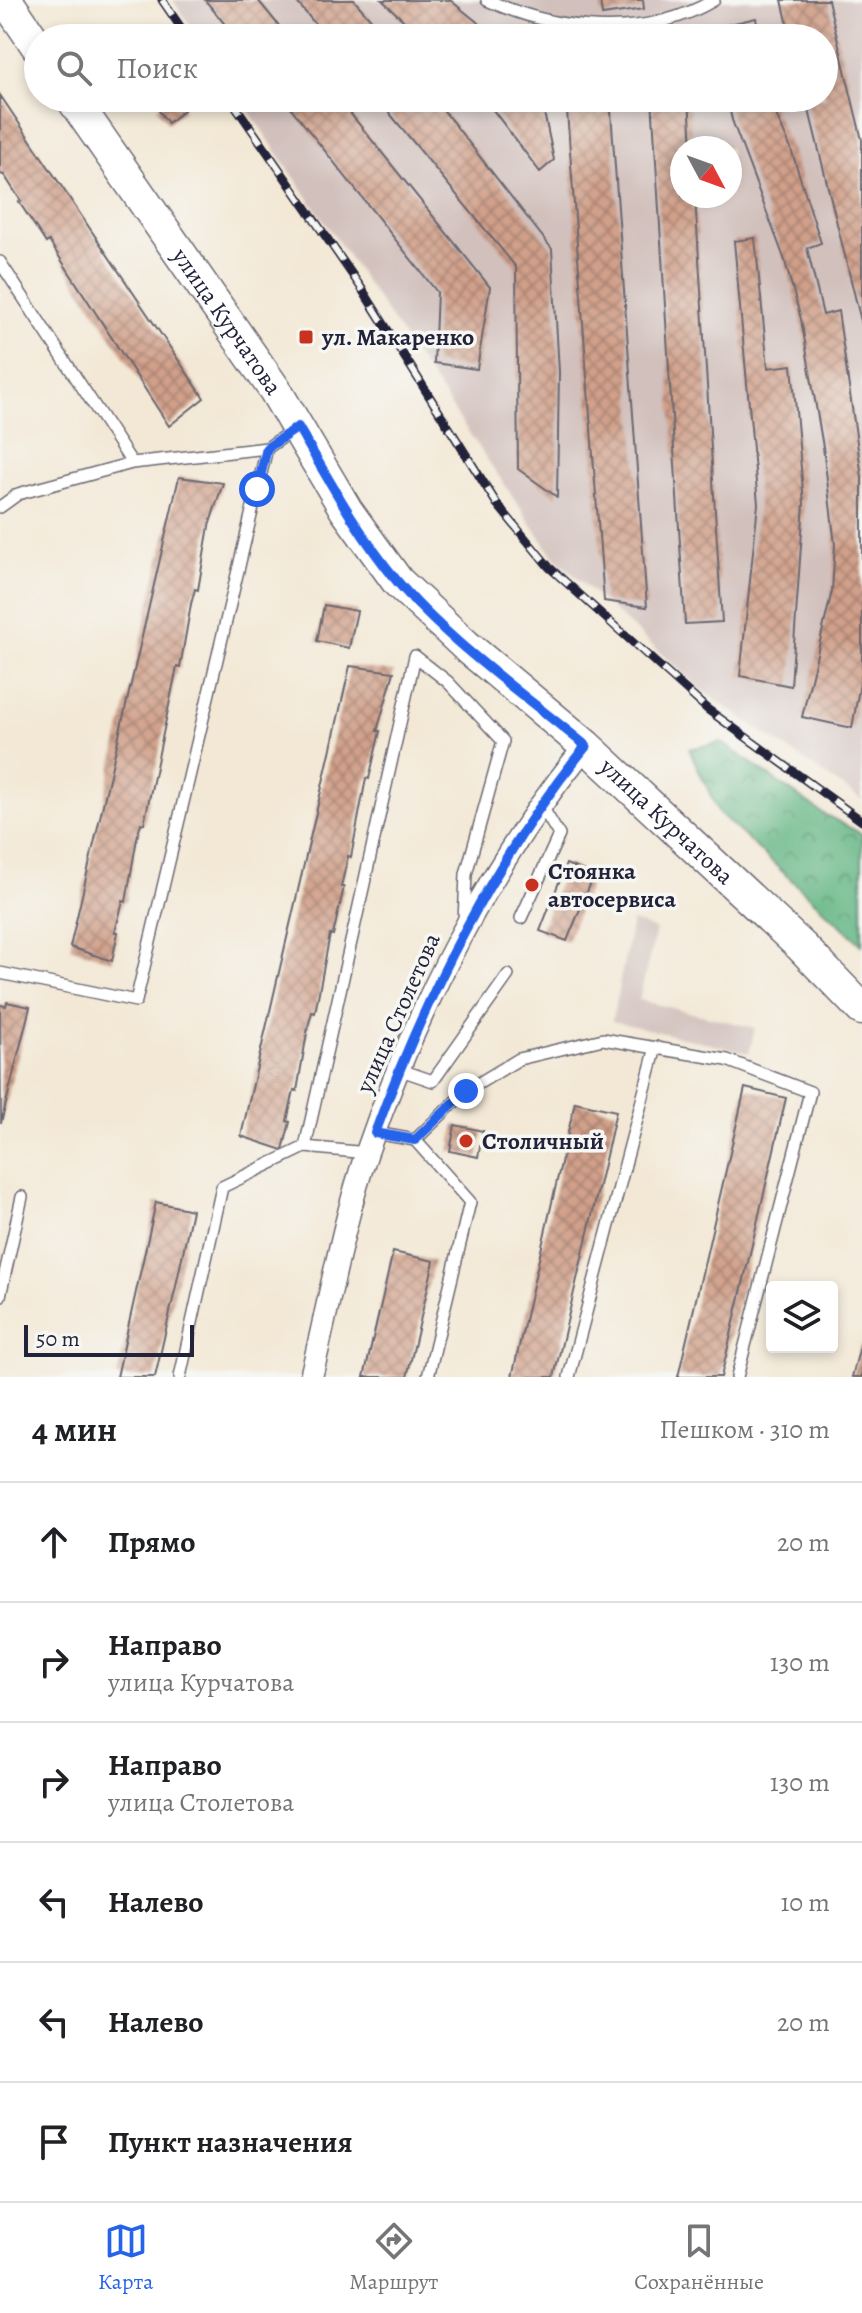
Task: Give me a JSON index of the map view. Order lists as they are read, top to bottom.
{
  "streets": {
    "main road": ["улица Курчатова"],
    "street": ["улица Столетова"]
  },
  "crossings": [
    ["улица Курчатова", "улица Столетова"]
  ],
  "places": {
    "transit": ["ул. Макаренко"],
    "other": ["Стоянка автосервиса", "Столичный"]
  },
  "scale_bar": "50 m",
  "north": "bottom right",
  "page": {
    "search": "Поиск",
    "scale": "50 m",
    "heading": ["4 мин", "Пешком · 310 m"],
    "list": [
      ["Прямо", "20 m"],
      ["Направо", "улица Курчатова", "130 m"],
      ["Направо", "улица Столетова", "130 m"],
      ["Налево", "10 m"],
      ["Налево", "20 m"],
      "Пункт назначения"
    ],
    "nav": ["Карта", "Маршрут", "Сохранённые"]
  }
}
